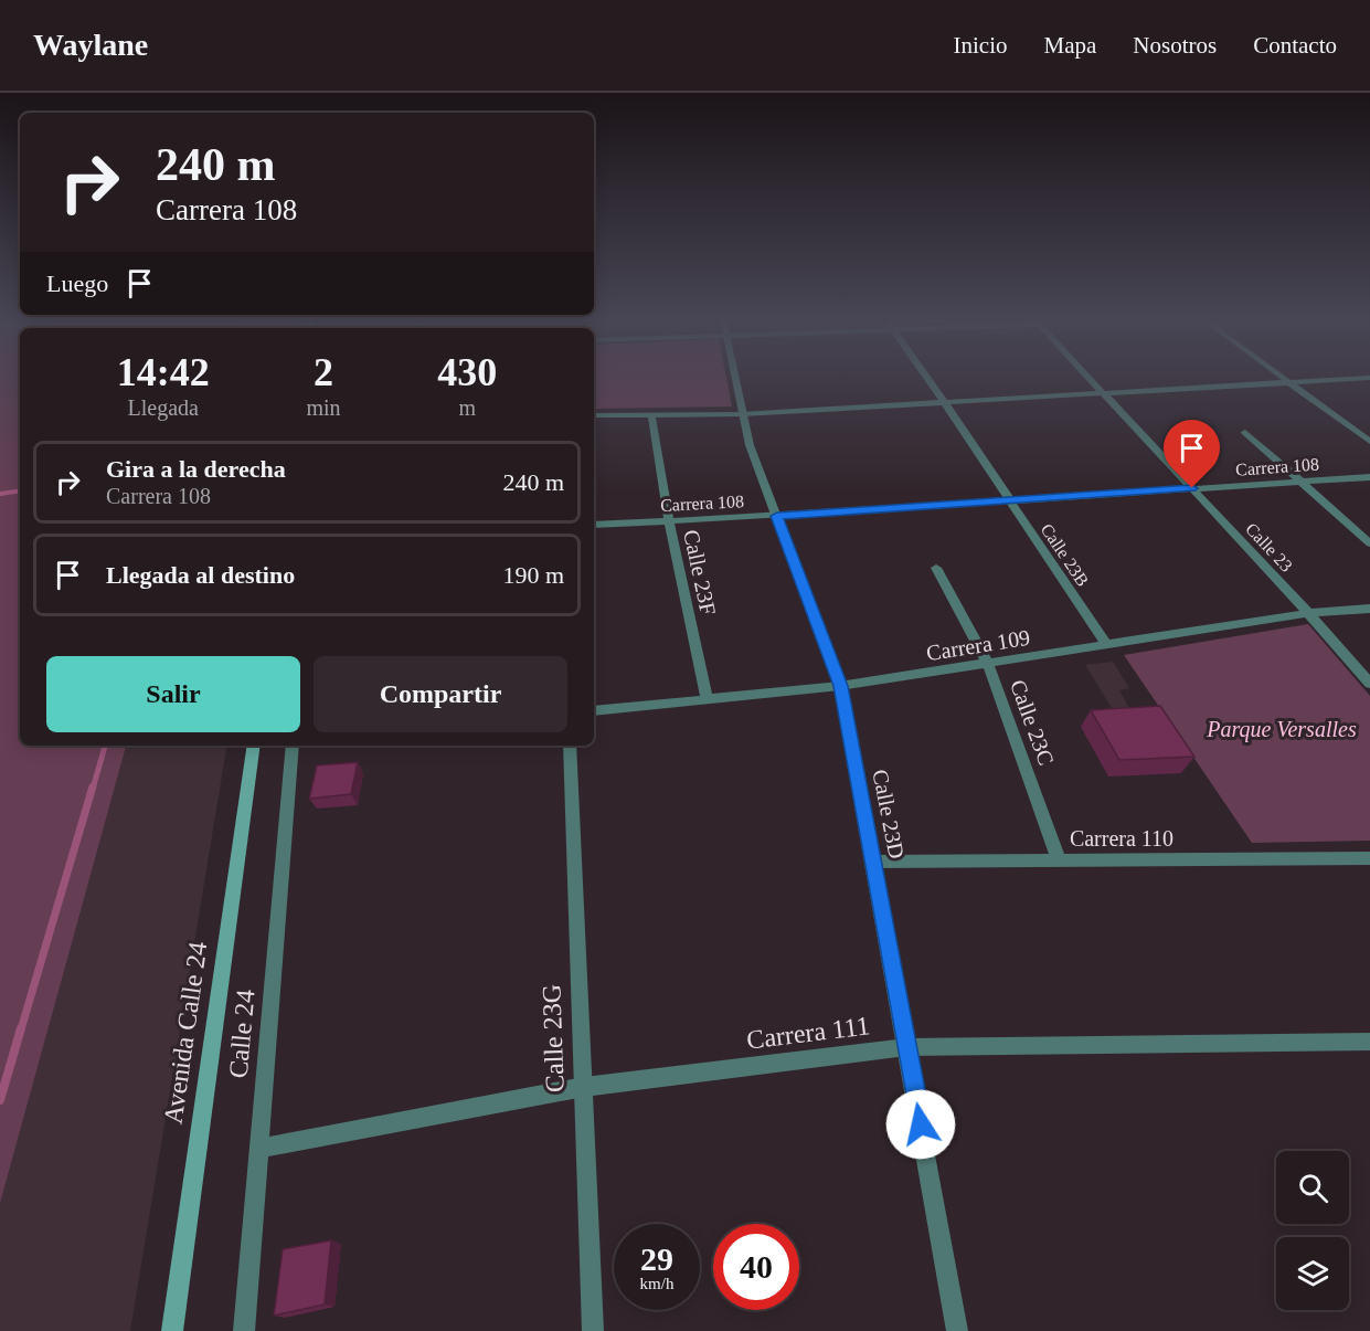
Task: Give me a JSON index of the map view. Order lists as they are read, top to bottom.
{
  "streets": {
    "main road": ["Avenida Calle 24"],
    "street": [
      "Carrera 108",
      "Calle 23",
      "Calle 23B",
      "Calle 23F",
      "Carrera 109",
      "Calle 23C",
      "Calle 23D",
      "Carrera 110",
      "Carrera 111",
      "Calle 24",
      "Calle 23G"
    ]
  },
  "crossings": [
    ["Carrera 108", "Calle 23"],
    ["Carrera 108", "Calle 23B"],
    ["Carrera 108", "Calle 23F"],
    ["Carrera 108", "Calle 23D"],
    ["Calle 23", "Carrera 109"],
    ["Calle 23B", "Carrera 109"],
    ["Calle 23F", "Carrera 109"],
    ["Carrera 109", "Calle 23C"],
    ["Carrera 109", "Calle 23D"],
    ["Calle 23C", "Carrera 110"],
    ["Calle 23D", "Carrera 110"],
    ["Calle 23D", "Carrera 111"],
    ["Carrera 111", "Calle 24"],
    ["Carrera 111", "Calle 23G"]
  ],
  "parks": ["Parque Versalles"],
  "page": {
    "header": "Waylane",
    "nav": [
      "Inicio",
      "Mapa",
      "Nosotros",
      "Contacto"
    ],
    "turn": ["240 m", "Carrera 108"],
    "then": "Luego",
    "eta": [
      "14:42",
      "Llegada",
      "2",
      "min",
      "430",
      "m"
    ],
    "list": [
      {
        "name": "Gira a la derecha",
        "note": "Carrera 108",
        "value": "240 m"
      },
      {
        "name": "Llegada al destino",
        "value": "190 m"
      }
    ],
    "buttons": ["Salir", "Compartir"],
    "speed": "29 km/h",
    "limit": "40"
  }
}
